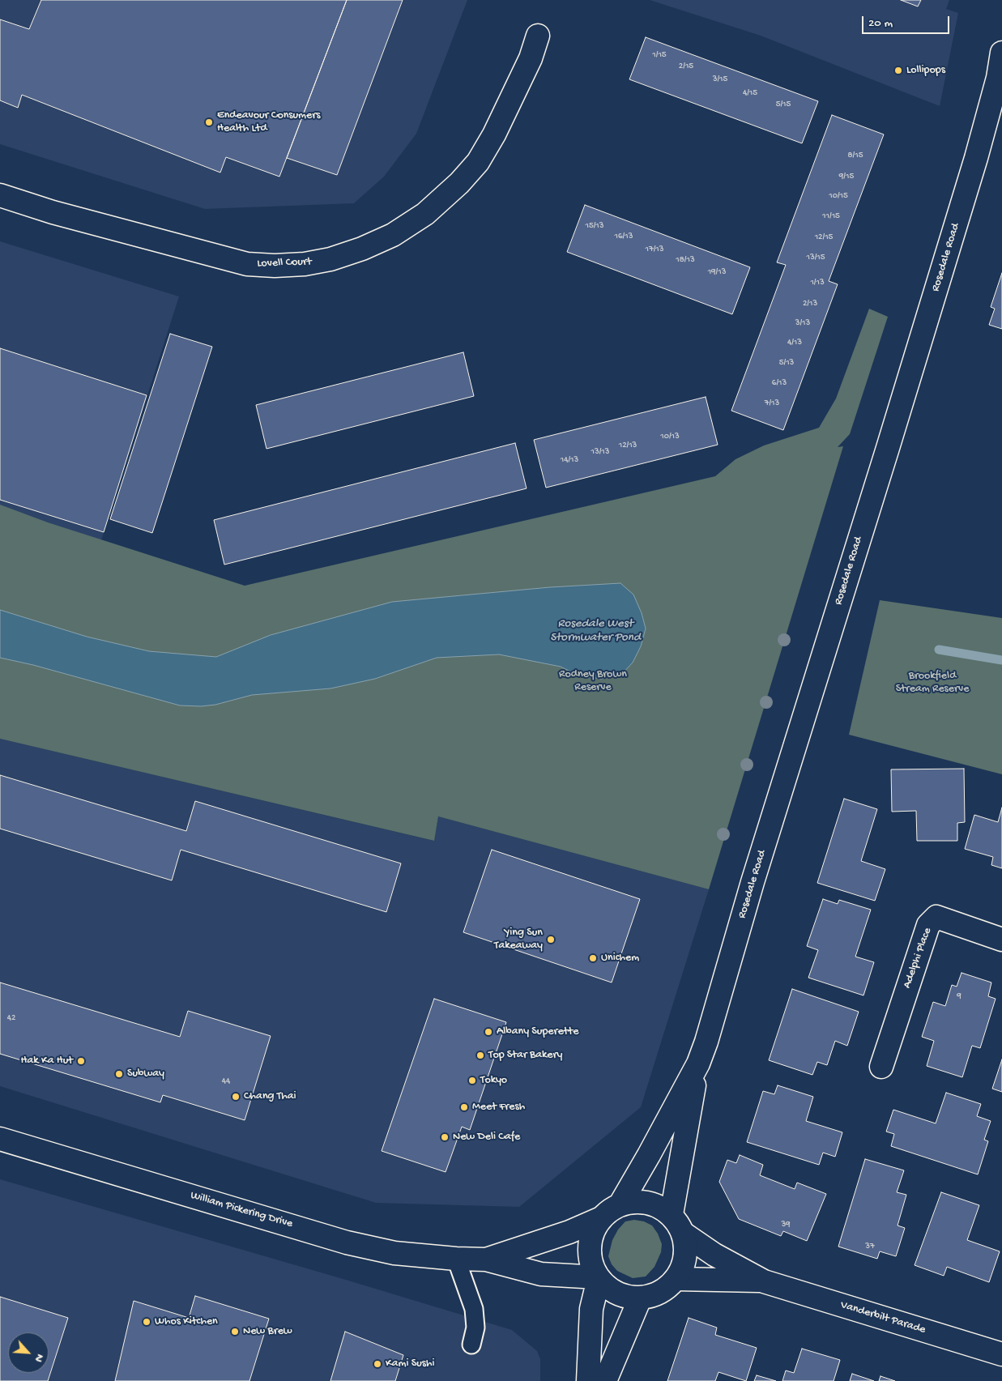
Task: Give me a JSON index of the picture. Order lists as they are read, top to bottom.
{
  "streets": {
    "main road": [
      "Rosedale Road",
      "Lovell Court",
      "Adelphi Place",
      "William Pickering Drive",
      "Vanderbilt Parade"
    ]
  },
  "crossings": [
    ["Rosedale Road", "William Pickering Drive"],
    ["Rosedale Road", "Vanderbilt Parade"],
    ["William Pickering Drive", "Vanderbilt Parade"]
  ],
  "water": ["Rosedale West Stormwater Pond"],
  "parks": ["Rodney Brown Reserve", "Brookfield Stream Reserve"],
  "places": [
    "Lollipops",
    "Endeavour Consumers Health Ltd",
    "Ying Sun Takeaway",
    "Unichem",
    "Albany Superette",
    "Top Star Bakery",
    "Hak Ka Hut",
    "Subway",
    "Tokyo",
    "Chang Thai",
    "Meet Fresh",
    "New Deli Cafe",
    "Whos Kitchen",
    "New Brew",
    "Kami Sushi"
  ],
  "house_numbers": [
    "1/15",
    "2/15",
    "3/15",
    "4/15",
    "5/15",
    "8/15",
    "9/15",
    "10/15",
    "11/15",
    "15/13",
    "16/13",
    "12/15",
    "17/13",
    "13/15",
    "18/13",
    "19/13",
    "1/13",
    "2/13",
    "3/13",
    "4/13",
    "5/13",
    "6/13",
    "7/13",
    "10/13",
    "12/13",
    "13/13",
    "14/13",
    "9",
    "42",
    "44",
    "39",
    "37"
  ],
  "scale_bar": "20 m",
  "north": "bottom right"
}
